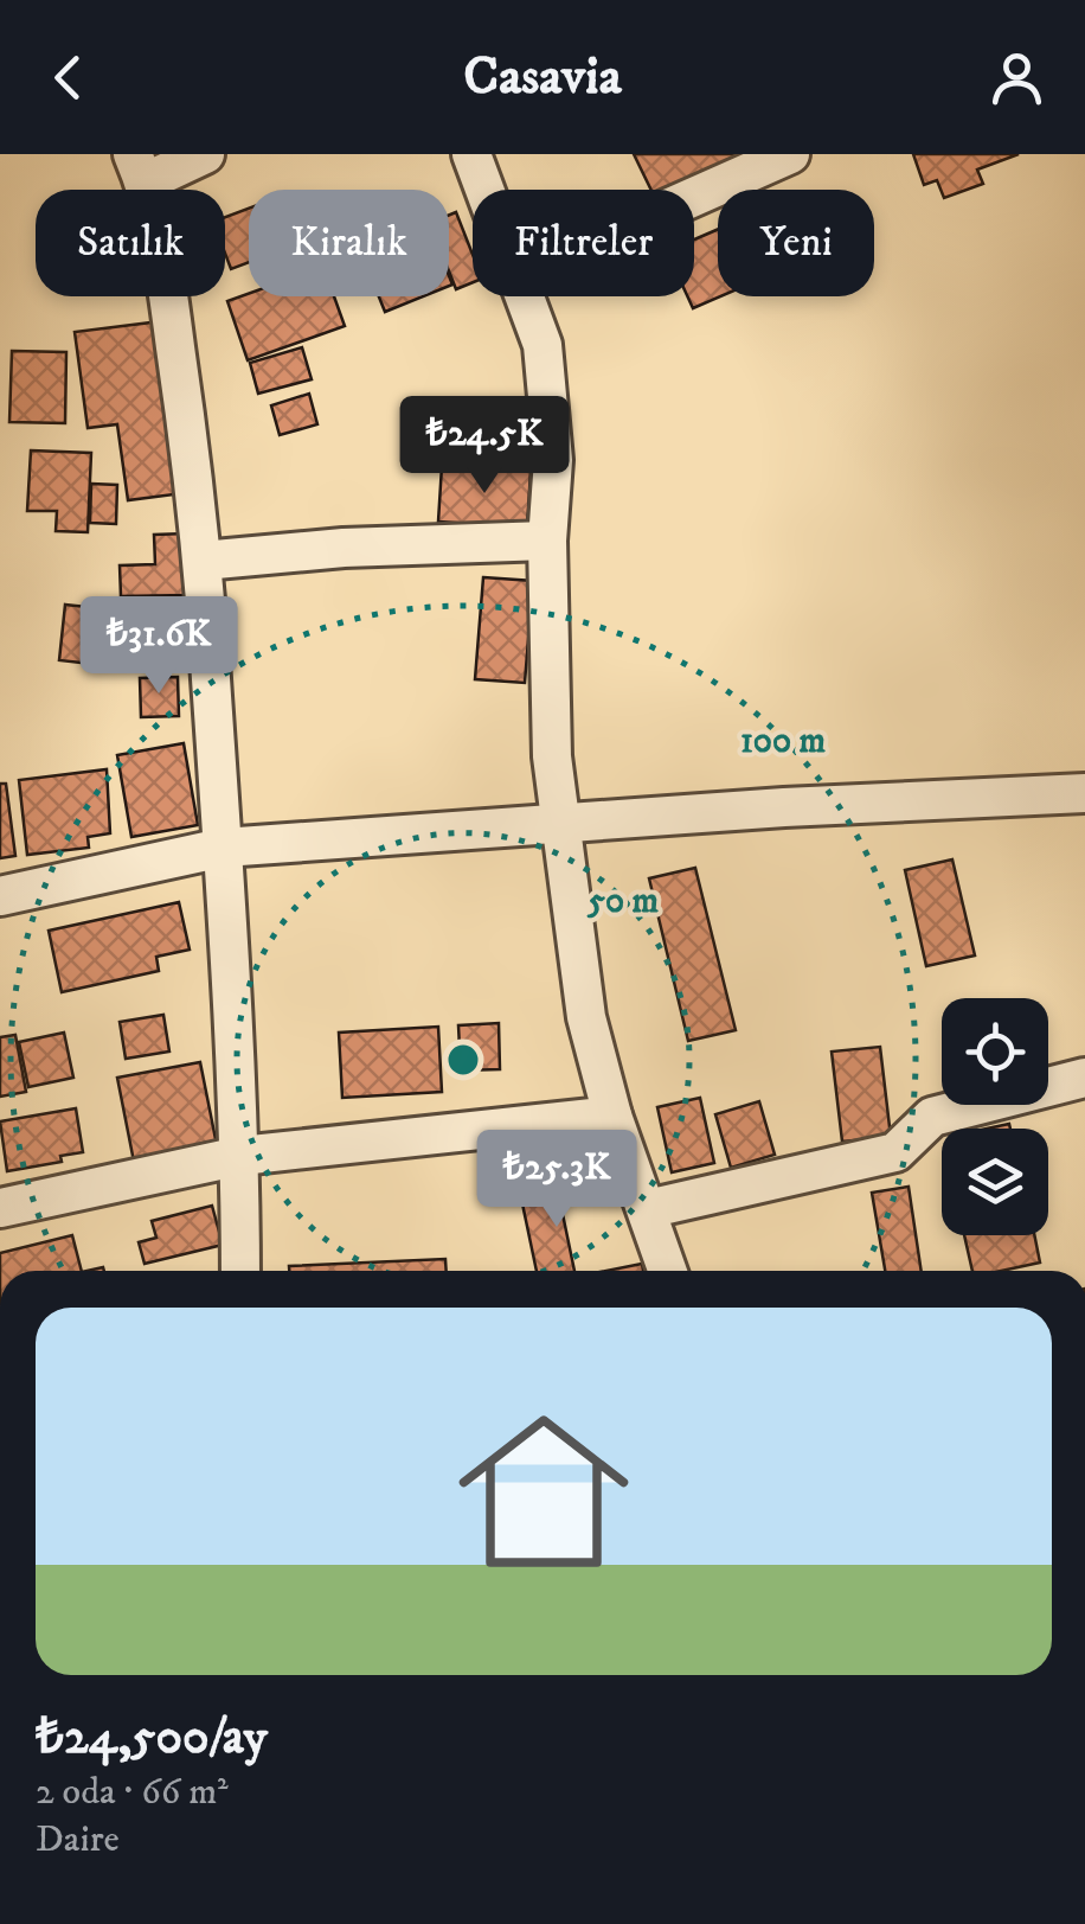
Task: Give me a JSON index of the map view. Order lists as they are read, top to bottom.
{
  "page": {
    "header": "Casavia",
    "chip": [
      "Satılık",
      "Kiralık",
      "Filtreler",
      "Yeni"
    ],
    "price": ["₺24.5K", "₺31.6K", "₺25.3K"],
    "list": [
      {
        "name": "₺24,500/ay",
        "note": "2 oda · 66 m² · Daire"
      }
    ]
  },
  "rings": ["100 m", "50 m"]
}
